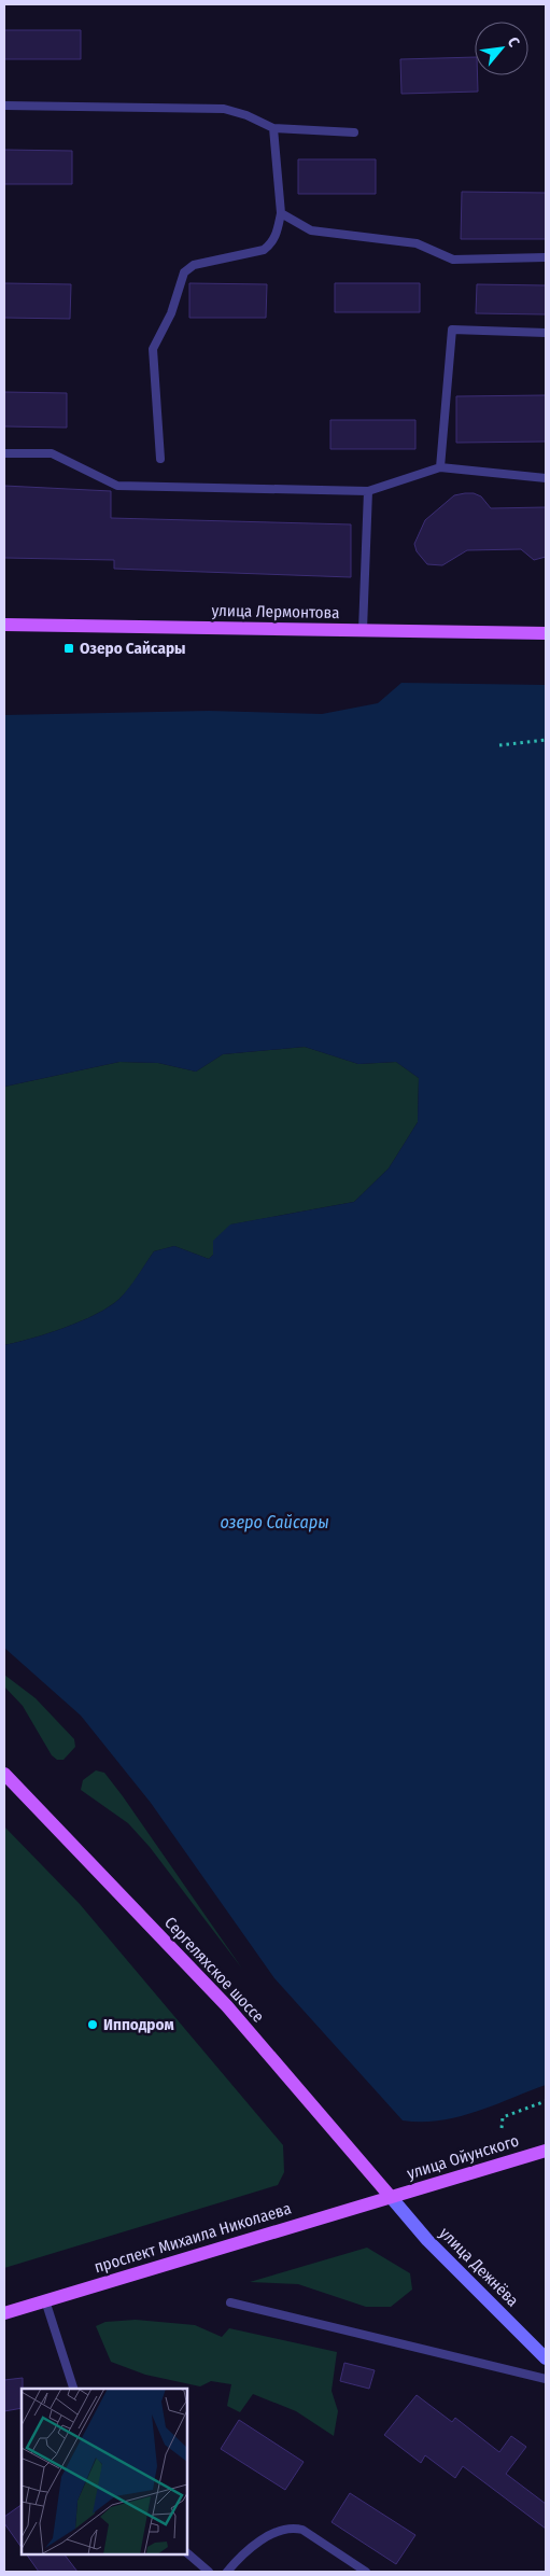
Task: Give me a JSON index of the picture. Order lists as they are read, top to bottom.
{
  "streets": {
    "main road": [
      "улица Лермонтова",
      "Сергеляхское шоссе",
      "улица Ойунского",
      "проспект Михаила Николаева",
      "улица Дежнёва"
    ]
  },
  "crossings": [
    ["Сергеляхское шоссе", "улица Ойунского"],
    ["Сергеляхское шоссе", "проспект Михаила Николаева"],
    ["Сергеляхское шоссе", "улица Дежнёва"],
    ["улица Ойунского", "проспект Михаила Николаева"],
    ["улица Ойунского", "улица Дежнёва"],
    ["проспект Михаила Николаева", "улица Дежнёва"]
  ],
  "water": ["озеро Сайсары"],
  "places": {
    "transit": ["Озеро Сайсары"],
    "other": ["Ипподром"]
  },
  "north": "top right"
}
